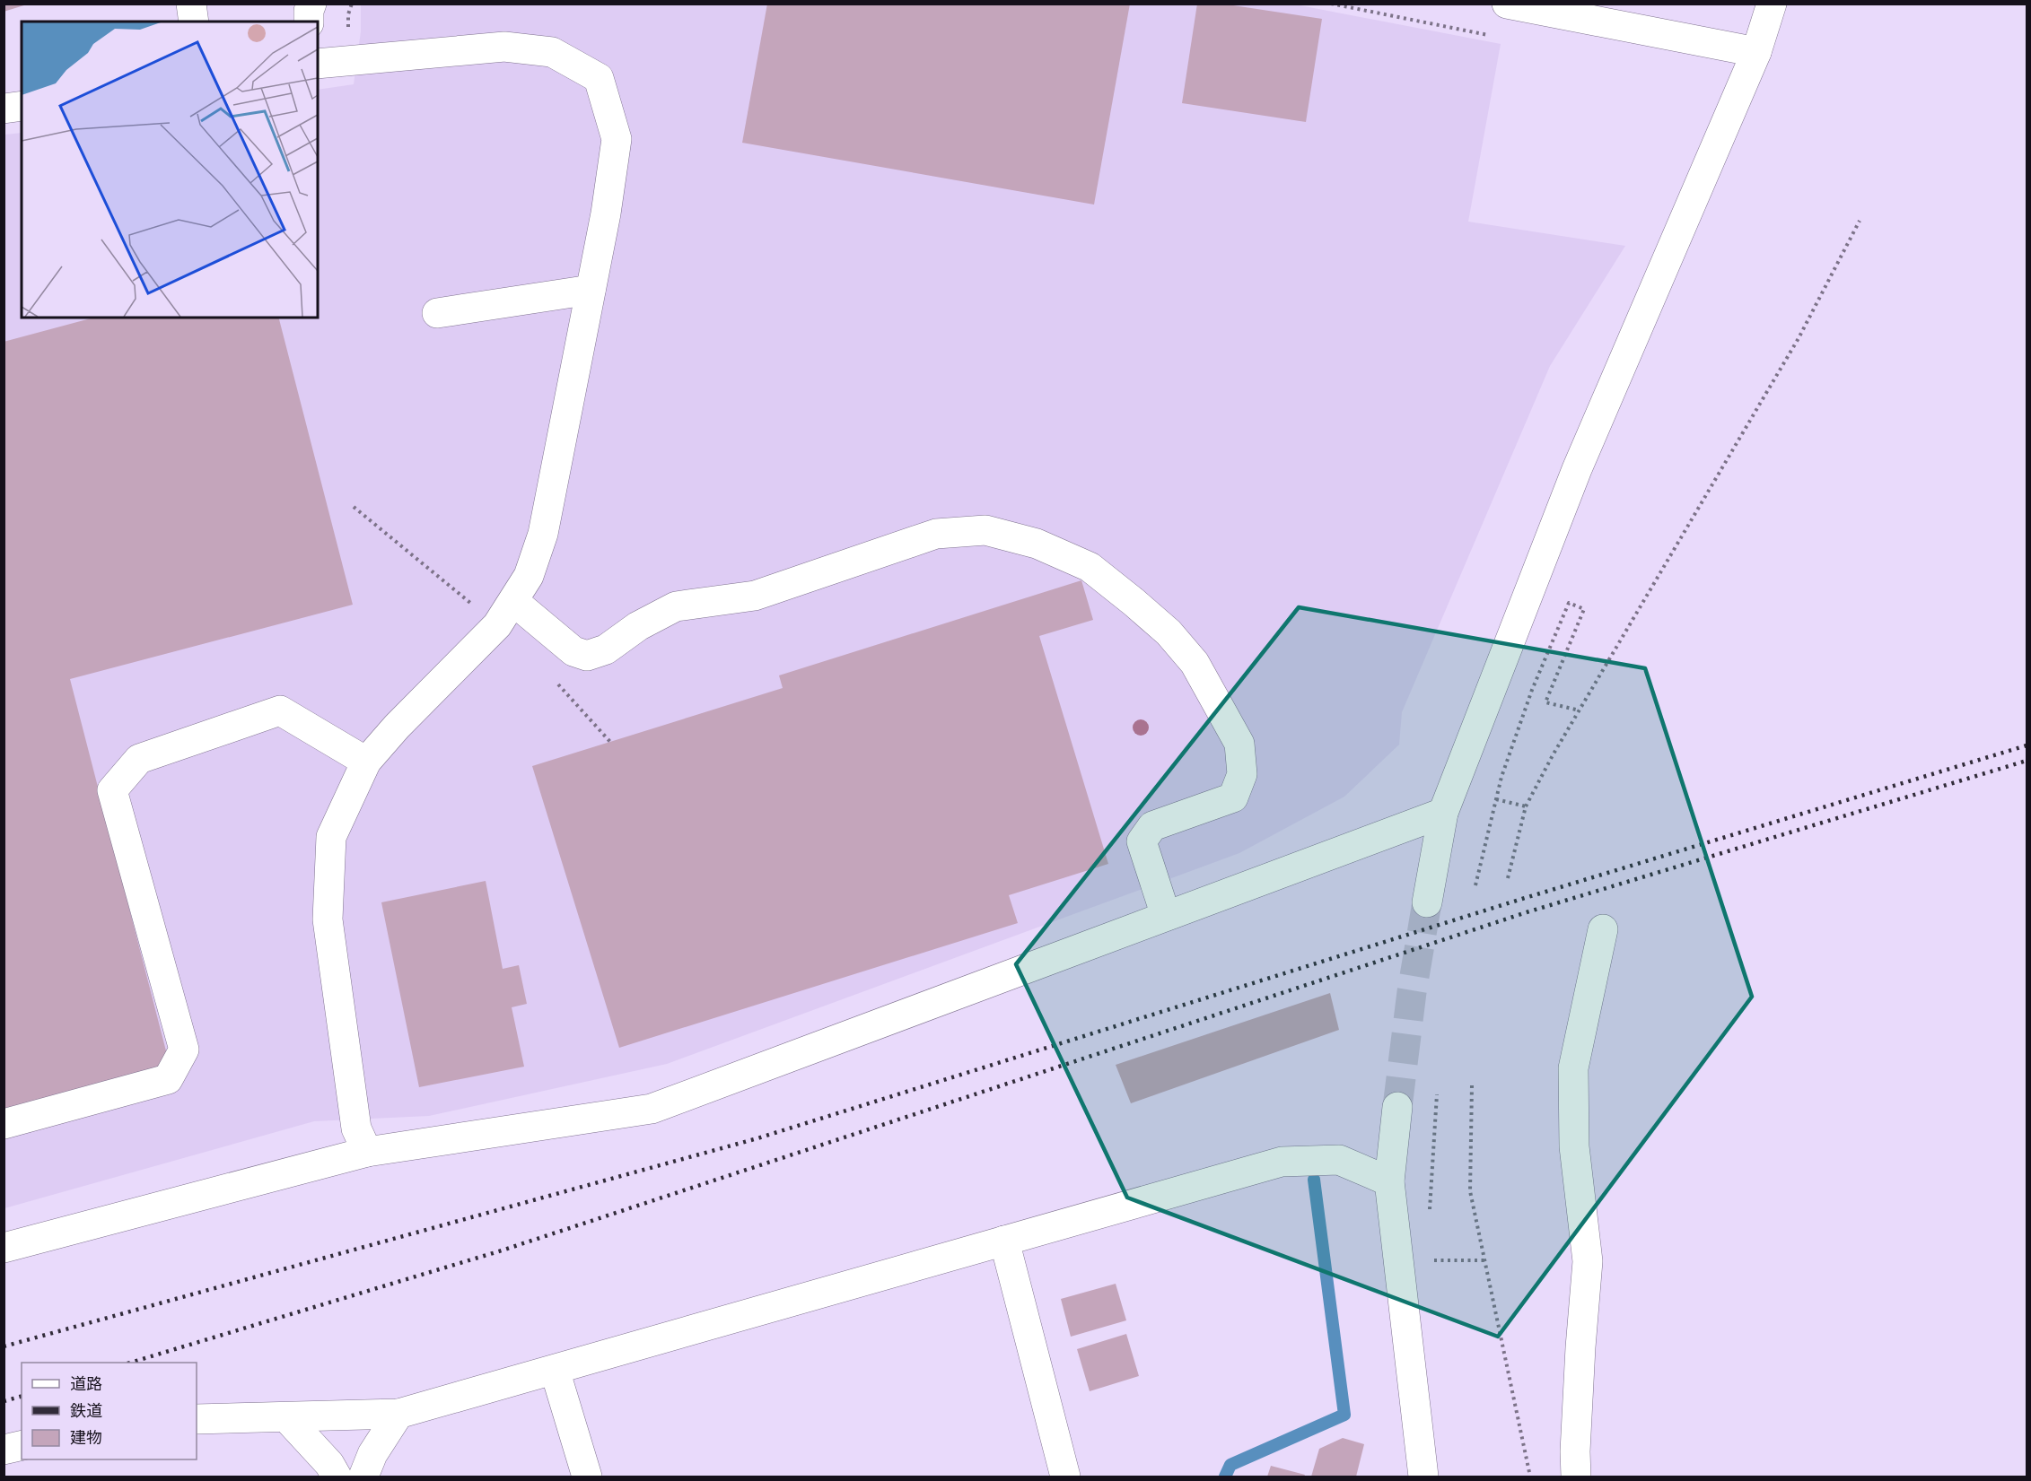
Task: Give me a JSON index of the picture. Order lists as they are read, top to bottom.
{
  "legend": ["道路", "鉄道", "建物"]
}
